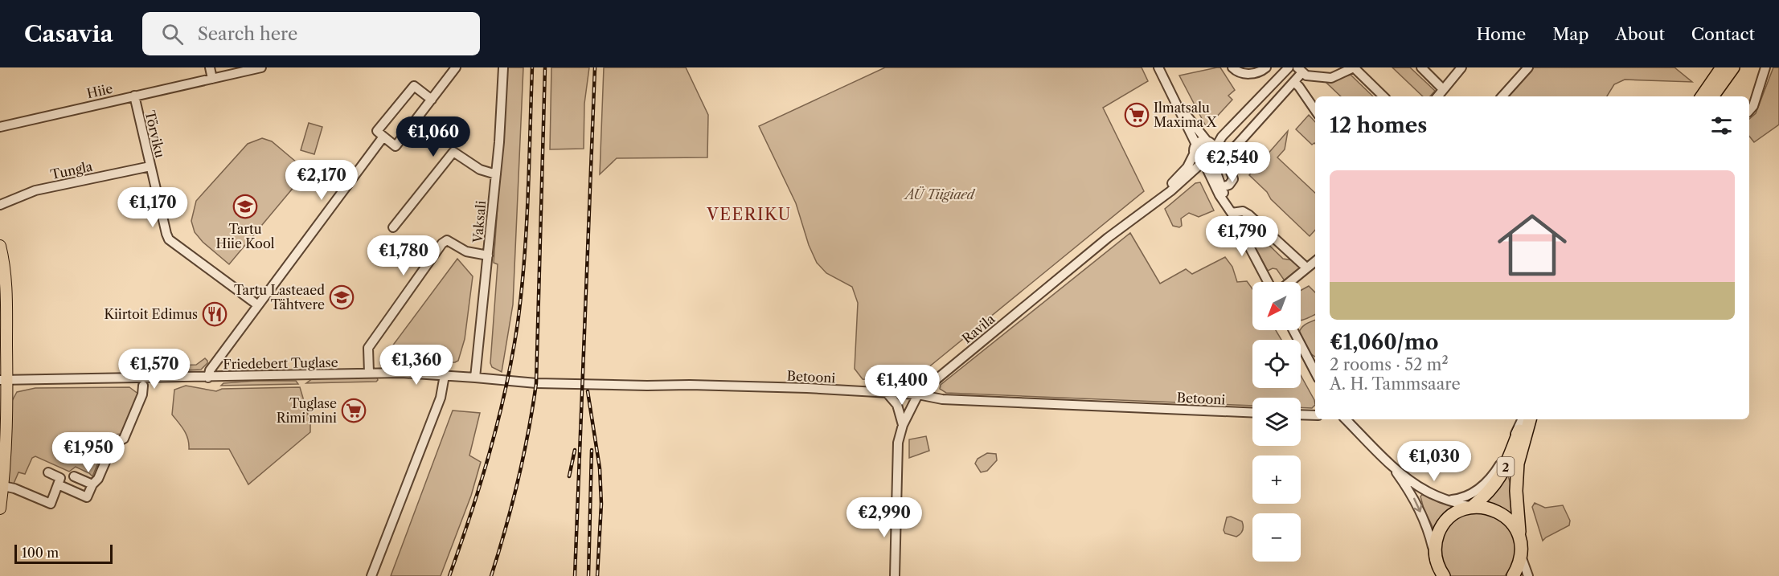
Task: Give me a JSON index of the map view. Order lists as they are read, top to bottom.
{
  "streets": {
    "highway": ["2"],
    "street": [
      "Hiie",
      "Tõrviku",
      "Tungla",
      "Vaksali",
      "Ravila",
      "Friedebert Tuglase",
      "Betooni"
    ]
  },
  "crossings": [
    ["Hiie", "Tõrviku"],
    ["Tõrviku", "Tungla"],
    ["Vaksali", "Friedebert Tuglase"],
    ["Vaksali", "Betooni"],
    ["Ravila", "Betooni"],
    ["Friedebert Tuglase", "Betooni"]
  ],
  "districts": ["VEERIKU"],
  "parks": ["AÜ Tiigiaed"],
  "places": {
    "supermarket": ["Ilmatsalu Maxima X", "Tuglase Rimi mini"],
    "school or university": ["Tartu Hiie Kool", "Tartu Lasteaed Tähtvere"],
    "restaurant": ["Kiirtoit Edimus"]
  },
  "scale_bar": "100 m",
  "north": "bottom left",
  "page": {
    "header": "Casavia",
    "search": "Search here",
    "nav": [
      "Home",
      "Map",
      "About",
      "Contact"
    ],
    "heading": "12 homes",
    "price": [
      "€1,060",
      "€2,540",
      "€2,170",
      "€1,170",
      "€1,790",
      "€1,780",
      "€1,360",
      "€1,570",
      "€1,400",
      "€1,950",
      "€1,030",
      "€2,990"
    ],
    "list": [
      {
        "name": "€1,060/mo",
        "note": "2 rooms · 52 m² · A. H. Tammsaare"
      }
    ],
    "map_buttons": ["+", "−"],
    "scale": "100 m"
  }
}
